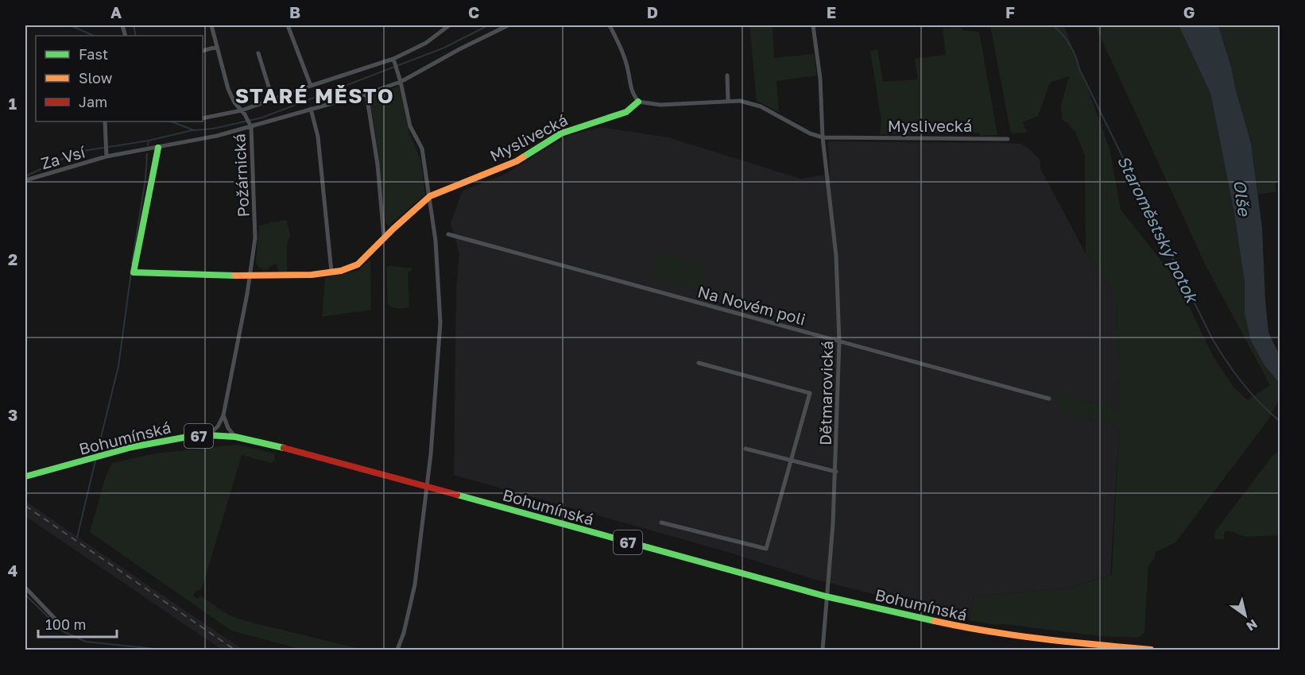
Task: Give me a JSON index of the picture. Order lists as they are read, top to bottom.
{
  "streets": {
    "main road": ["Myslivecká", "67", "Bohumínská"],
    "street": [
      "Za Vsí",
      "Požárnická",
      "Na Novém poli",
      "Dětmarovická"
    ]
  },
  "crossings": [
    ["Myslivecká", "Za Vsí"],
    ["Myslivecká", "Požárnická"],
    ["Myslivecká", "Dětmarovická"],
    ["Za Vsí", "Požárnická"],
    ["Na Novém poli", "Dětmarovická"],
    ["Dětmarovická", "Bohumínská"]
  ],
  "districts": ["STARÉ MĚSTO"],
  "water": ["Olše", "Staroměstský potok"],
  "legend": ["Fast", "Slow", "Jam"],
  "scale_bar": "100 m",
  "north": "bottom right",
  "grid": {
    "columns": [
      "A",
      "B",
      "C",
      "D",
      "E",
      "F",
      "G"
    ],
    "rows": [
      "1",
      "2",
      "3",
      "4"
    ]
  }
}
